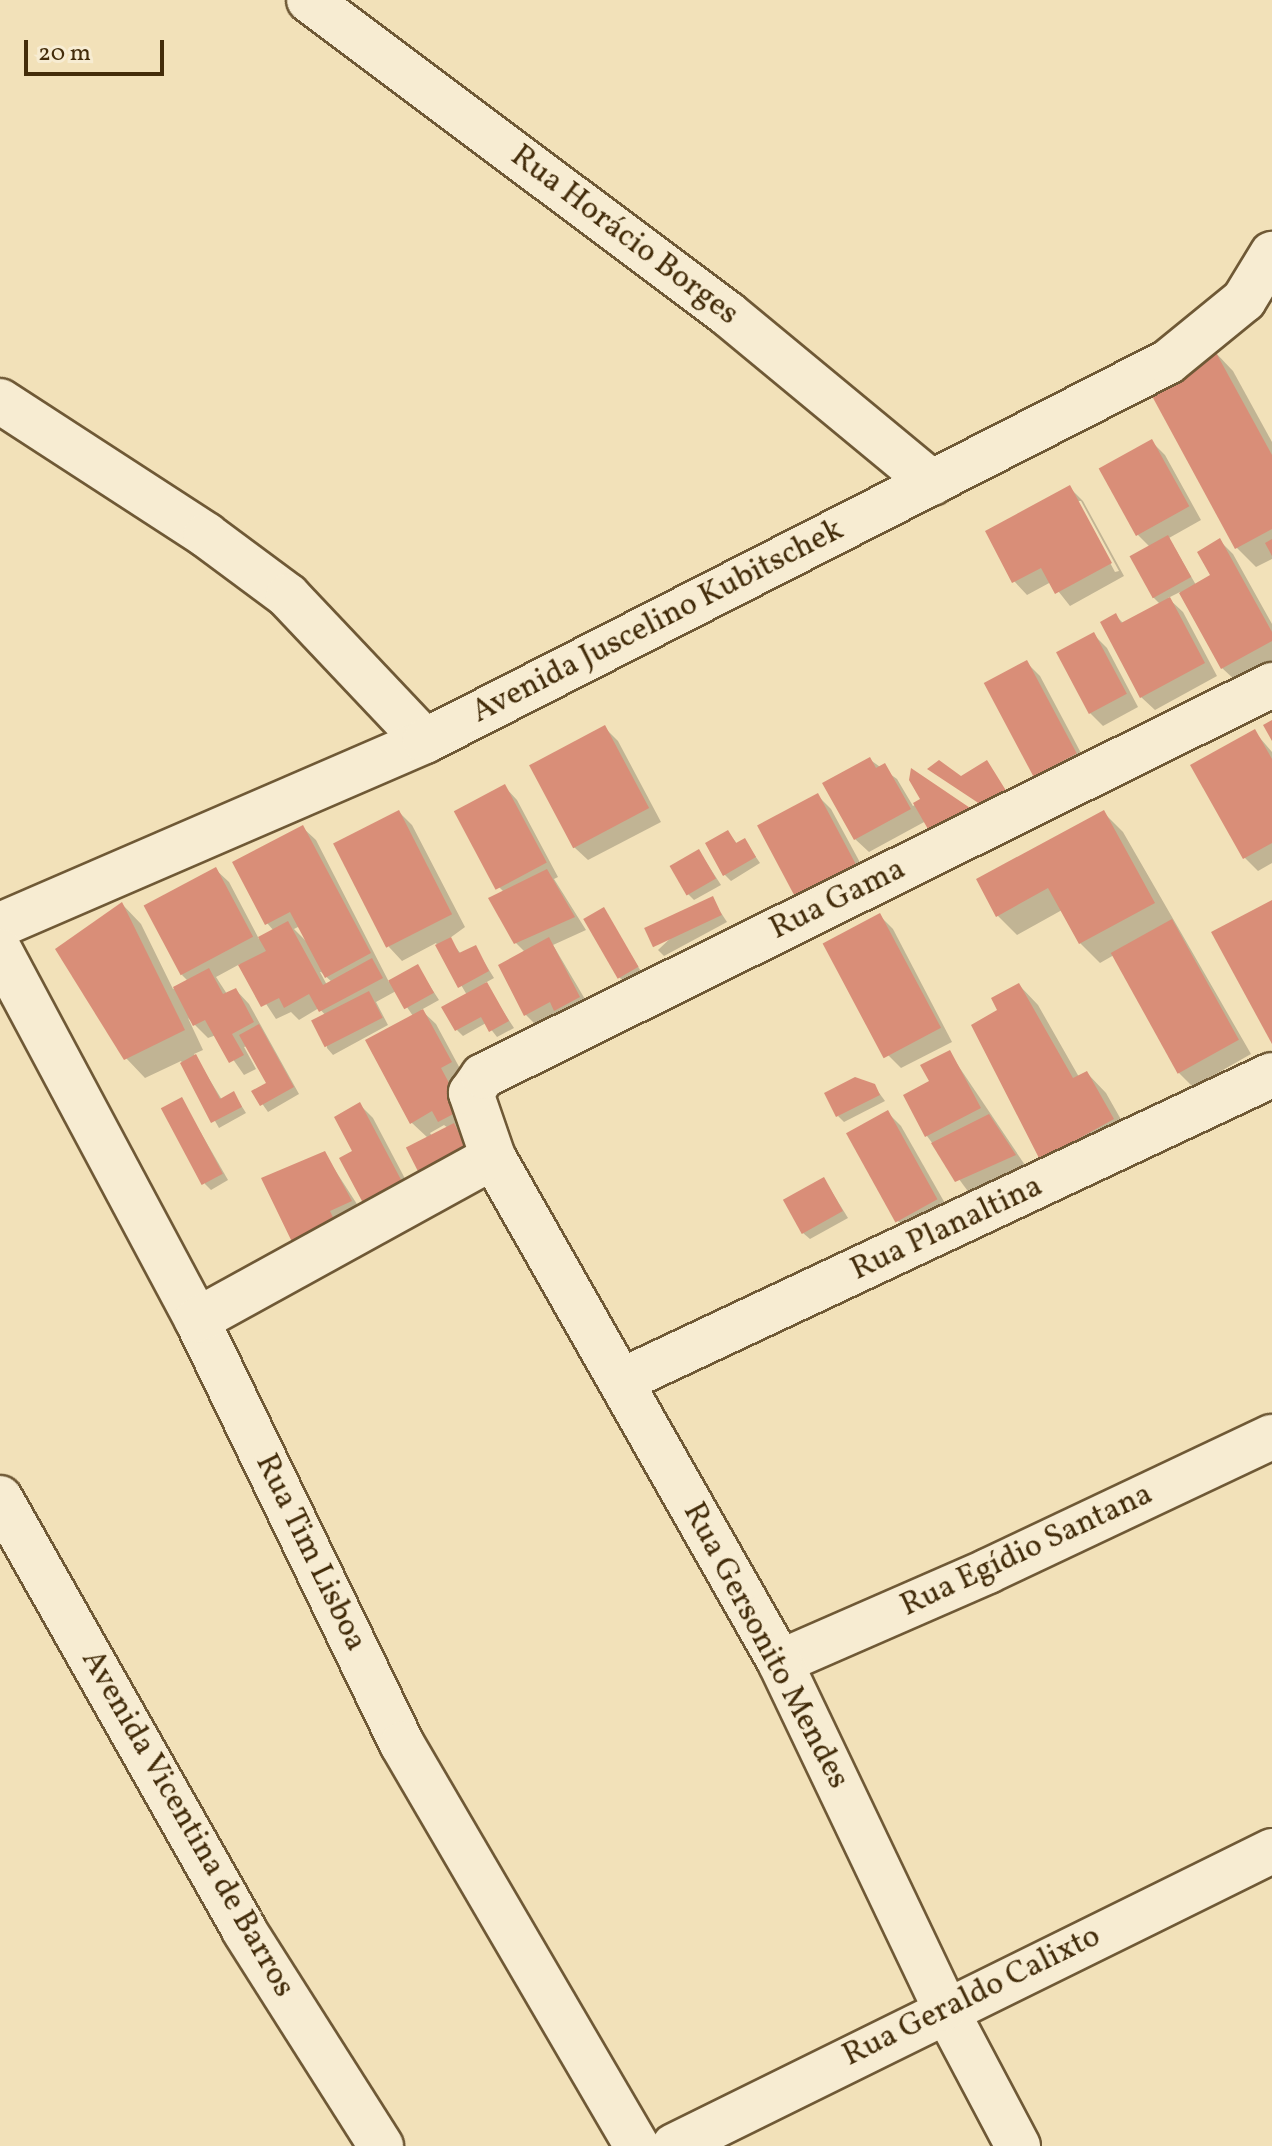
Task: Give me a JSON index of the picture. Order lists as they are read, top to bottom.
{
  "streets": {
    "street": [
      "Rua Horácio Borges",
      "Avenida Juscelino Kubitschek",
      "Rua Gama",
      "Rua Planaltina",
      "Rua Egídio Santana",
      "Rua Tim Lisboa",
      "Rua Gersonito Mendes",
      "Avenida Vicentina de Barros",
      "Rua Geraldo Calixto"
    ]
  },
  "crossings": [
    ["Rua Horácio Borges", "Avenida Juscelino Kubitschek"],
    ["Rua Gama", "Rua Gersonito Mendes"],
    ["Rua Planaltina", "Rua Gersonito Mendes"],
    ["Rua Egídio Santana", "Rua Gersonito Mendes"],
    ["Rua Gersonito Mendes", "Rua Geraldo Calixto"]
  ],
  "scale_bar": "20 m"
}
